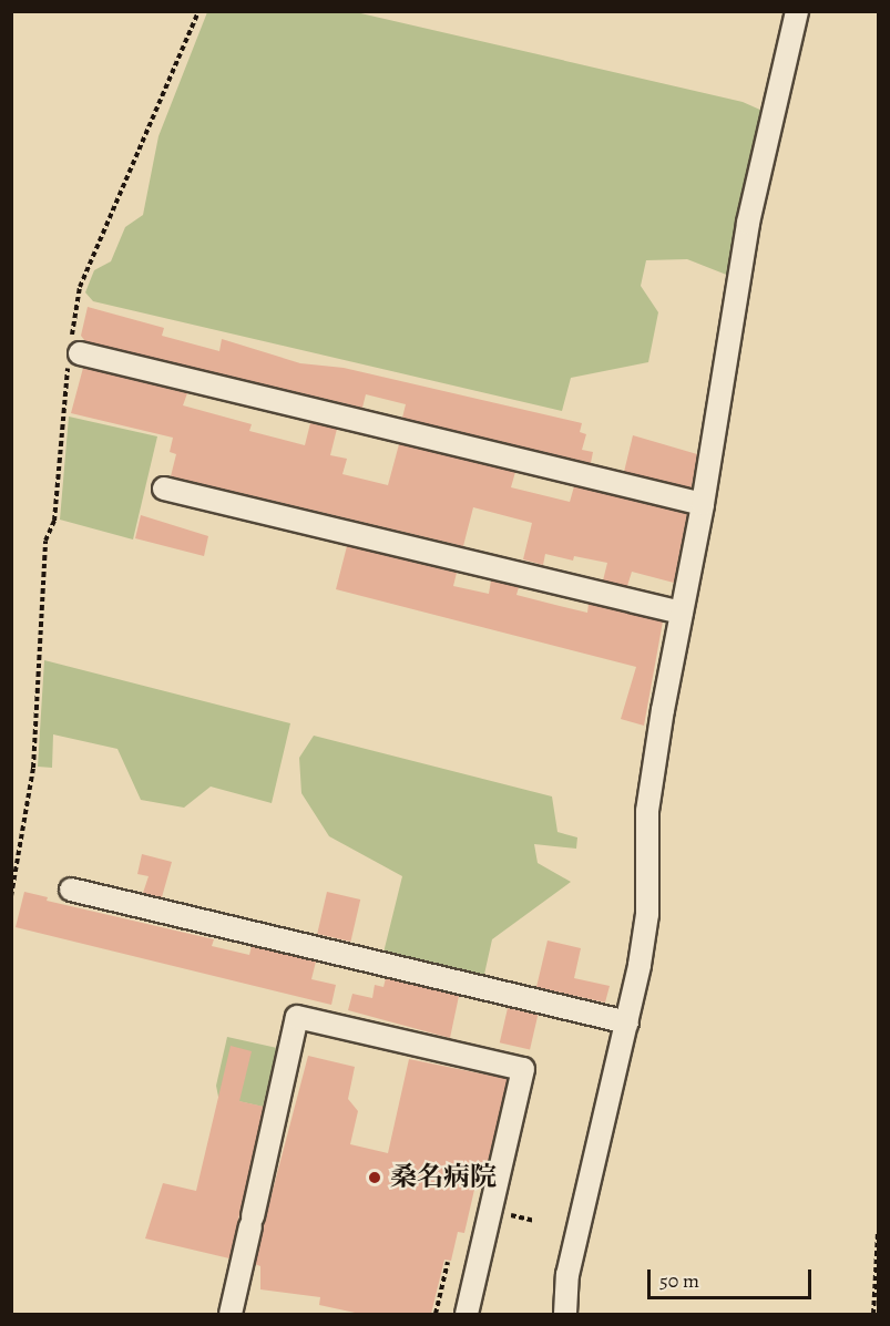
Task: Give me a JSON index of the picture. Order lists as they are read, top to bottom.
{
  "places": ["桑名病院"],
  "scale_bar": "50 m"
}
